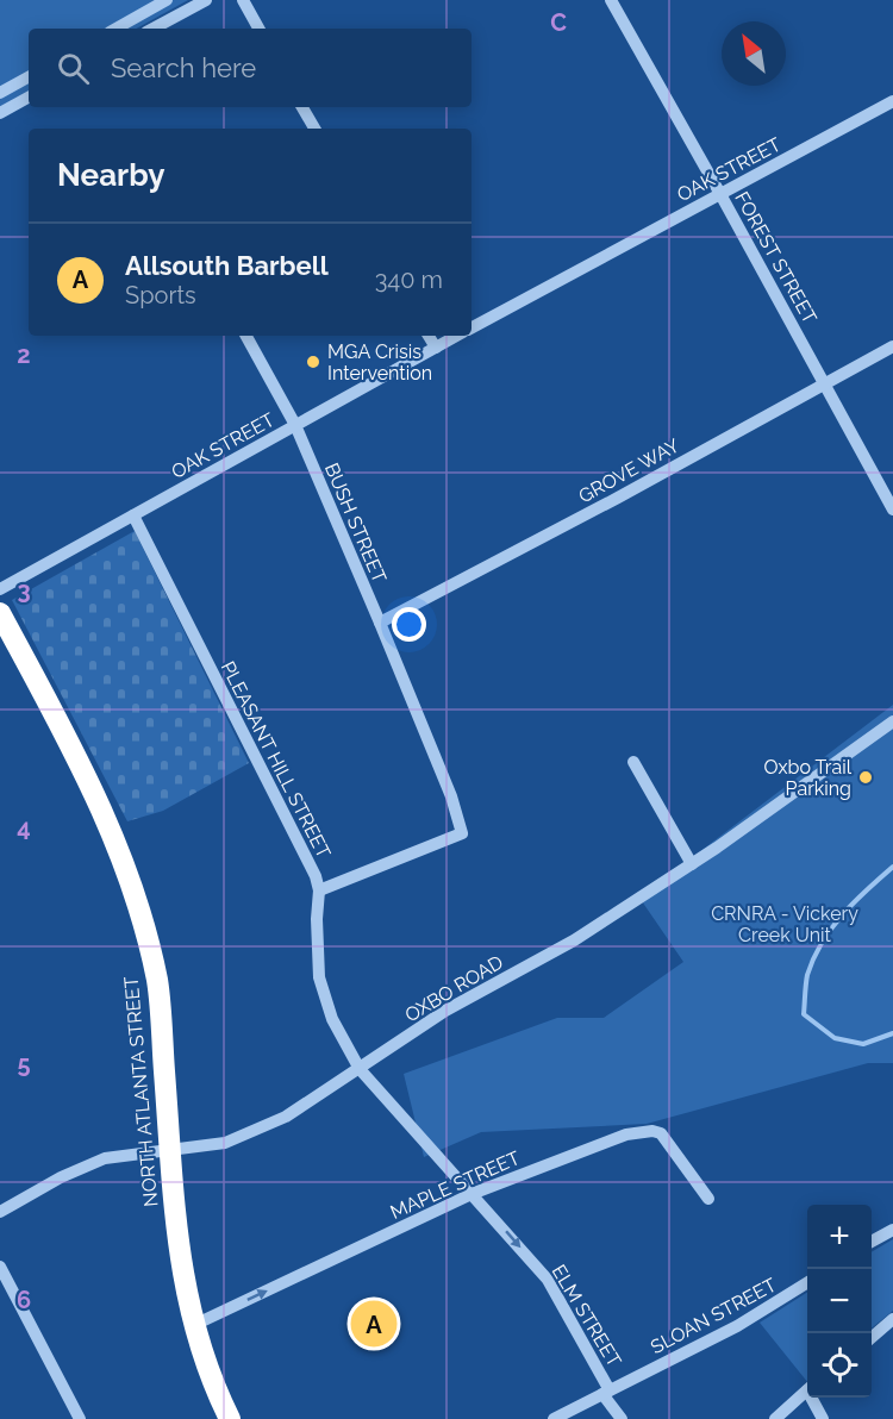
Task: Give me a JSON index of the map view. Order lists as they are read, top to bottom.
{
  "streets": {
    "highway": ["NORTH ATLANTA STREET"],
    "street": [
      "OAK STREET",
      "FOREST STREET",
      "GROVE WAY",
      "BUSH STREET",
      "PLEASANT HILL STREET",
      "OXBO ROAD",
      "MAPLE STREET",
      "ELM STREET",
      "SLOAN STREET"
    ]
  },
  "crossings": [
    ["OAK STREET", "FOREST STREET"],
    ["OAK STREET", "BUSH STREET"],
    ["OAK STREET", "PLEASANT HILL STREET"],
    ["FOREST STREET", "GROVE WAY"],
    ["GROVE WAY", "BUSH STREET"],
    ["BUSH STREET", "PLEASANT HILL STREET"],
    ["PLEASANT HILL STREET", "OXBO ROAD"],
    ["PLEASANT HILL STREET", "ELM STREET"],
    ["OXBO ROAD", "NORTH ATLANTA STREET"],
    ["OXBO ROAD", "ELM STREET"],
    ["NORTH ATLANTA STREET", "MAPLE STREET"],
    ["MAPLE STREET", "ELM STREET"],
    ["ELM STREET", "SLOAN STREET"]
  ],
  "one_way": ["MAPLE STREET", "ELM STREET"],
  "parks": ["CRNRA - Vickery Creek Unit"],
  "places": ["MGA Crisis Intervention", "Oxbo Trail Parking"],
  "north": "top left",
  "page": {
    "search": "Search here",
    "heading": "Nearby",
    "list": [
      {
        "mark": "A",
        "name": "Allsouth Barbell",
        "note": "Sports",
        "value": "340 m"
      }
    ],
    "map_buttons": ["+", "−"],
    "pins": "A"
  },
  "grid": {
    "columns": ["C"],
    "rows": [
      "2",
      "3",
      "4",
      "5",
      "6"
    ]
  }
}
